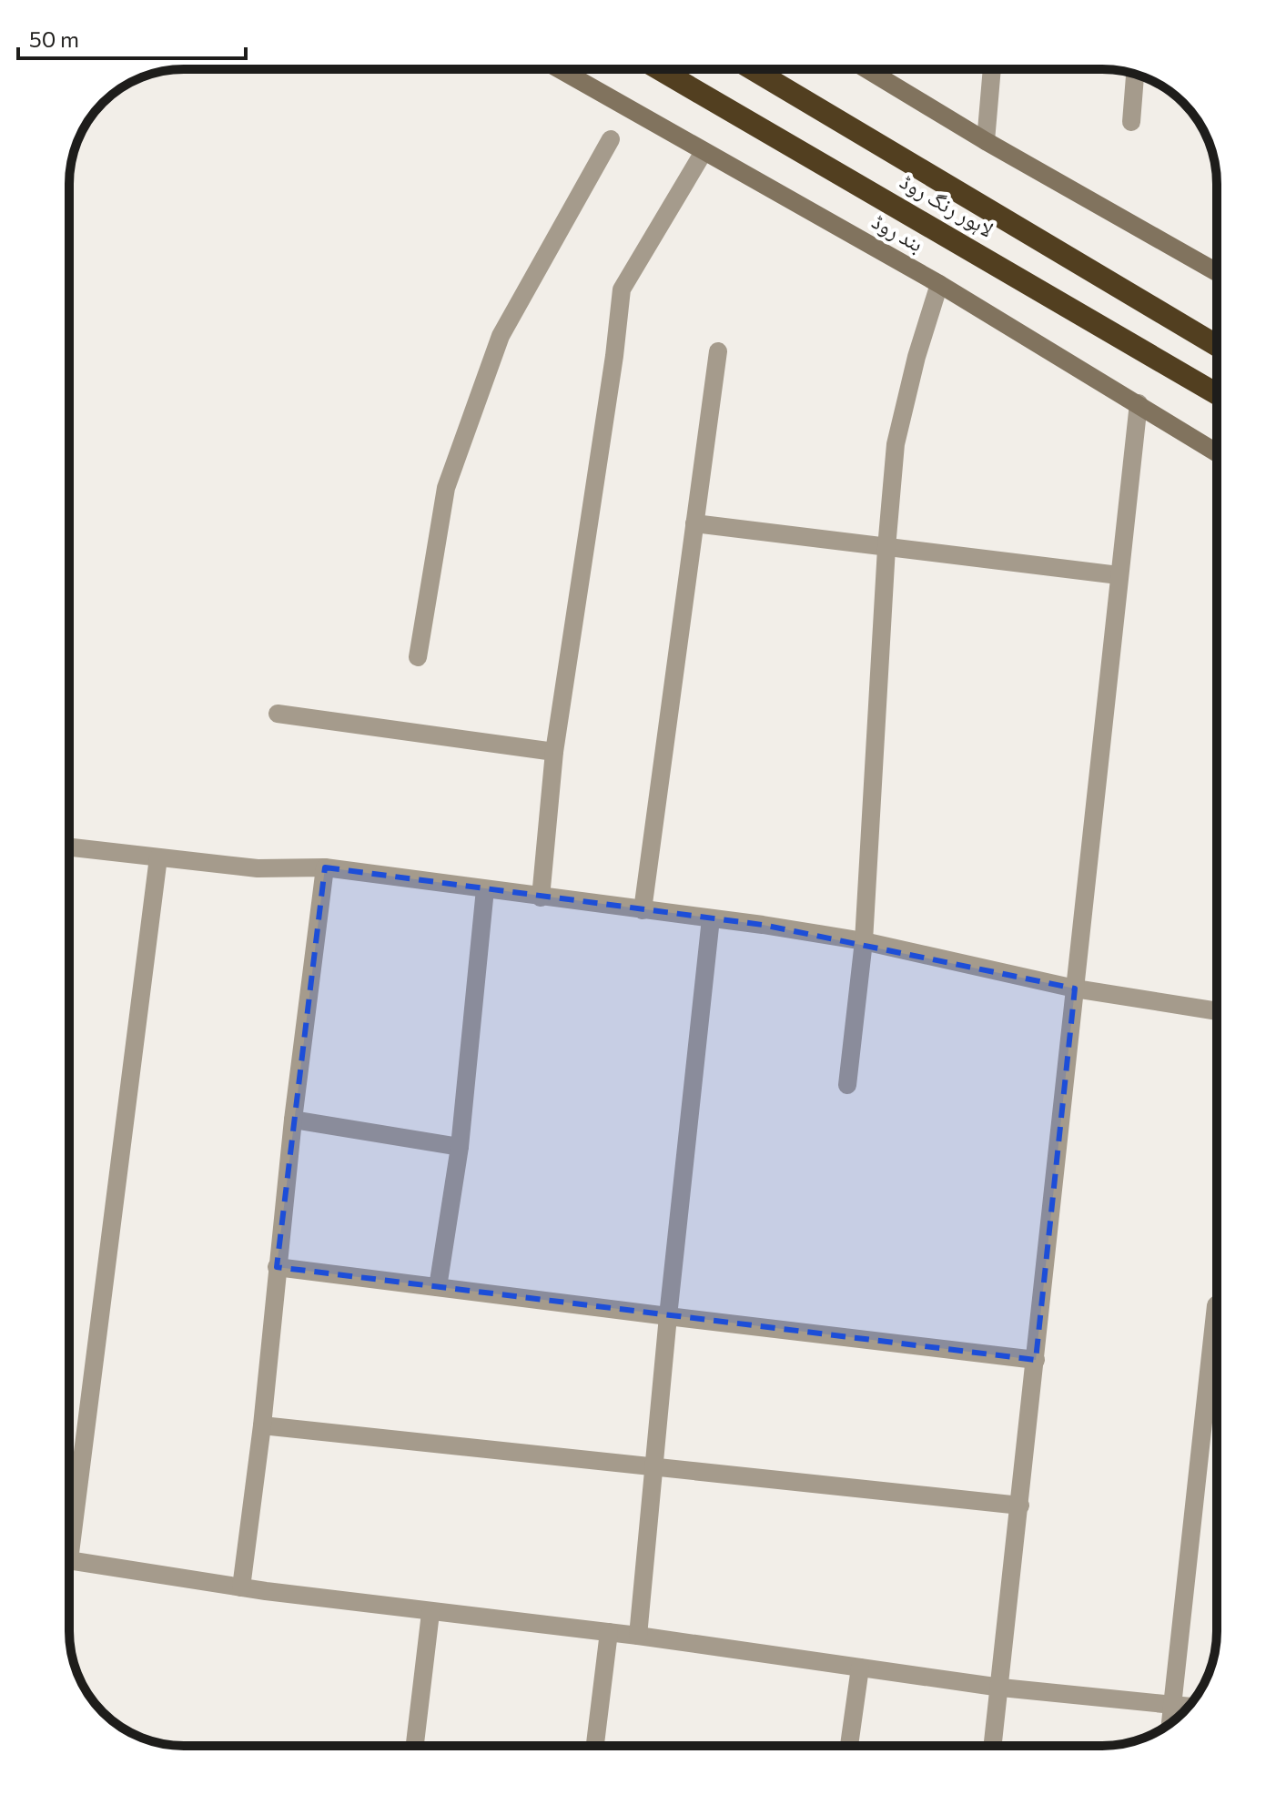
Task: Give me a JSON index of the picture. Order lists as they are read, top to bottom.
{
  "streets": {
    "highway": ["لاہور رنگ روڈ"],
    "main road": ["بند روڈ"]
  },
  "scale_bar": "50 m"
}
